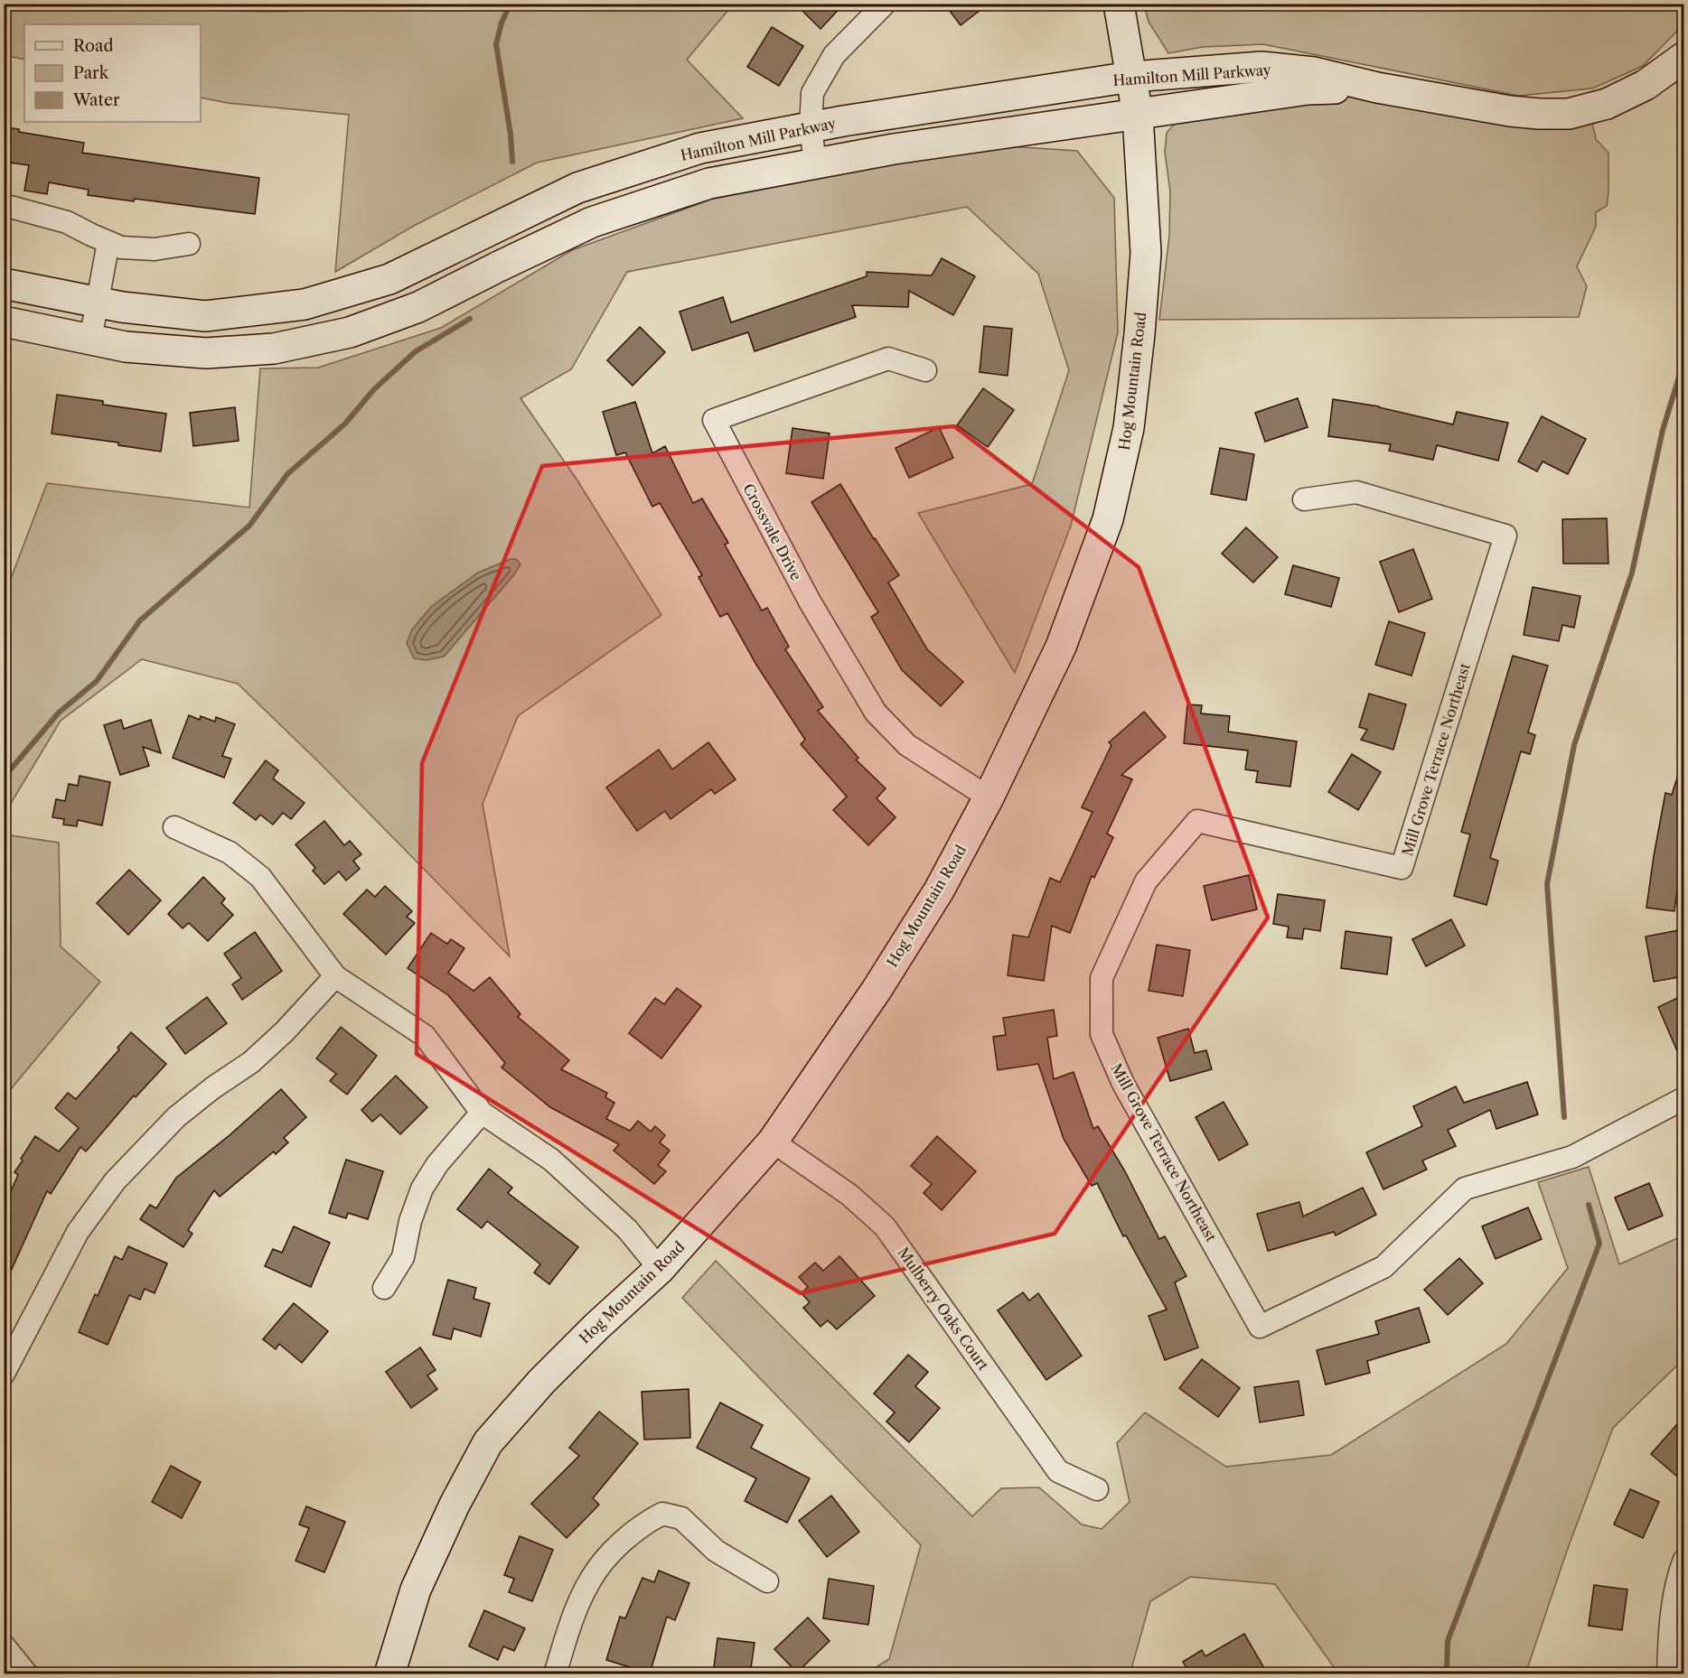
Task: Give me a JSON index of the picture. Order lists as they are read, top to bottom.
{
  "streets": {
    "street": [
      "Hamilton Mill Parkway",
      "Hog Mountain Road",
      "Crossvale Drive",
      "Mill Grove Terrace Northeast",
      "Mulberry Oaks Court"
    ]
  },
  "crossings": [
    ["Hamilton Mill Parkway", "Hog Mountain Road"],
    ["Hog Mountain Road", "Crossvale Drive"],
    ["Hog Mountain Road", "Mulberry Oaks Court"]
  ],
  "legend": ["Road", "Park", "Water"]
}
